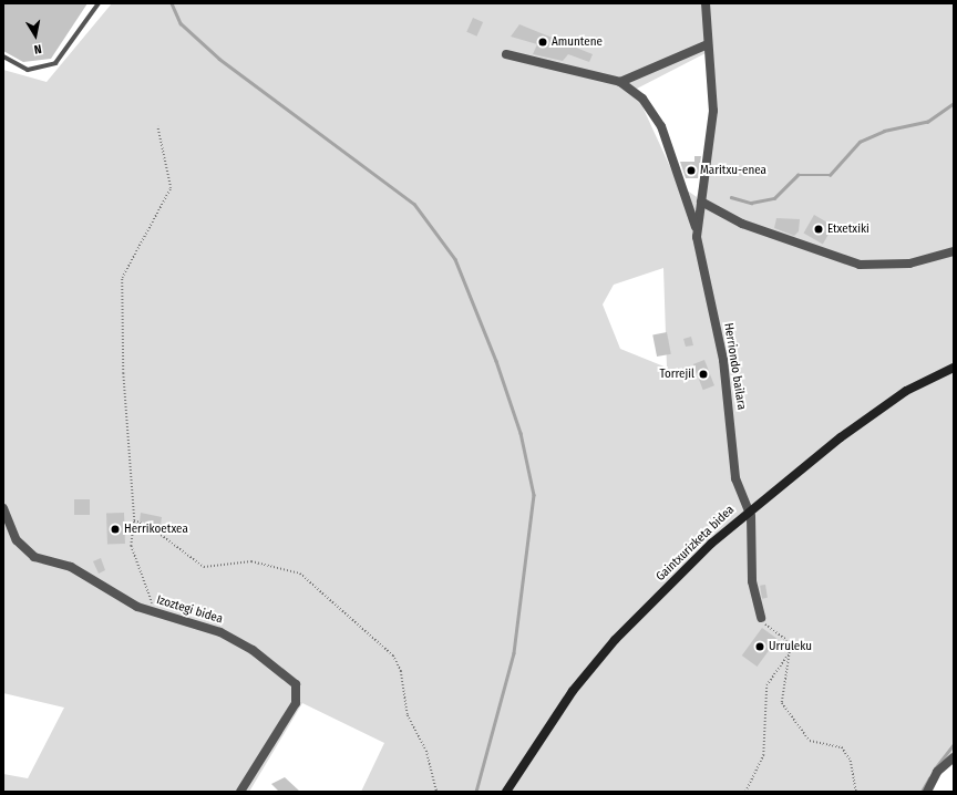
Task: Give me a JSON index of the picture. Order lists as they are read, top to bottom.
{
  "streets": {
    "main road": ["Gaintxurizketa bidea"],
    "street": ["Herriondo bailara", "Izoztegi bidea"]
  },
  "crossings": [
    ["Herriondo bailara", "Gaintxurizketa bidea"]
  ],
  "places": [
    "Amuntene",
    "Maritxu-enea",
    "Etxetxiki",
    "Torrejil",
    "Herrikoetxea",
    "Urruleku"
  ],
  "north": "bottom"
}
